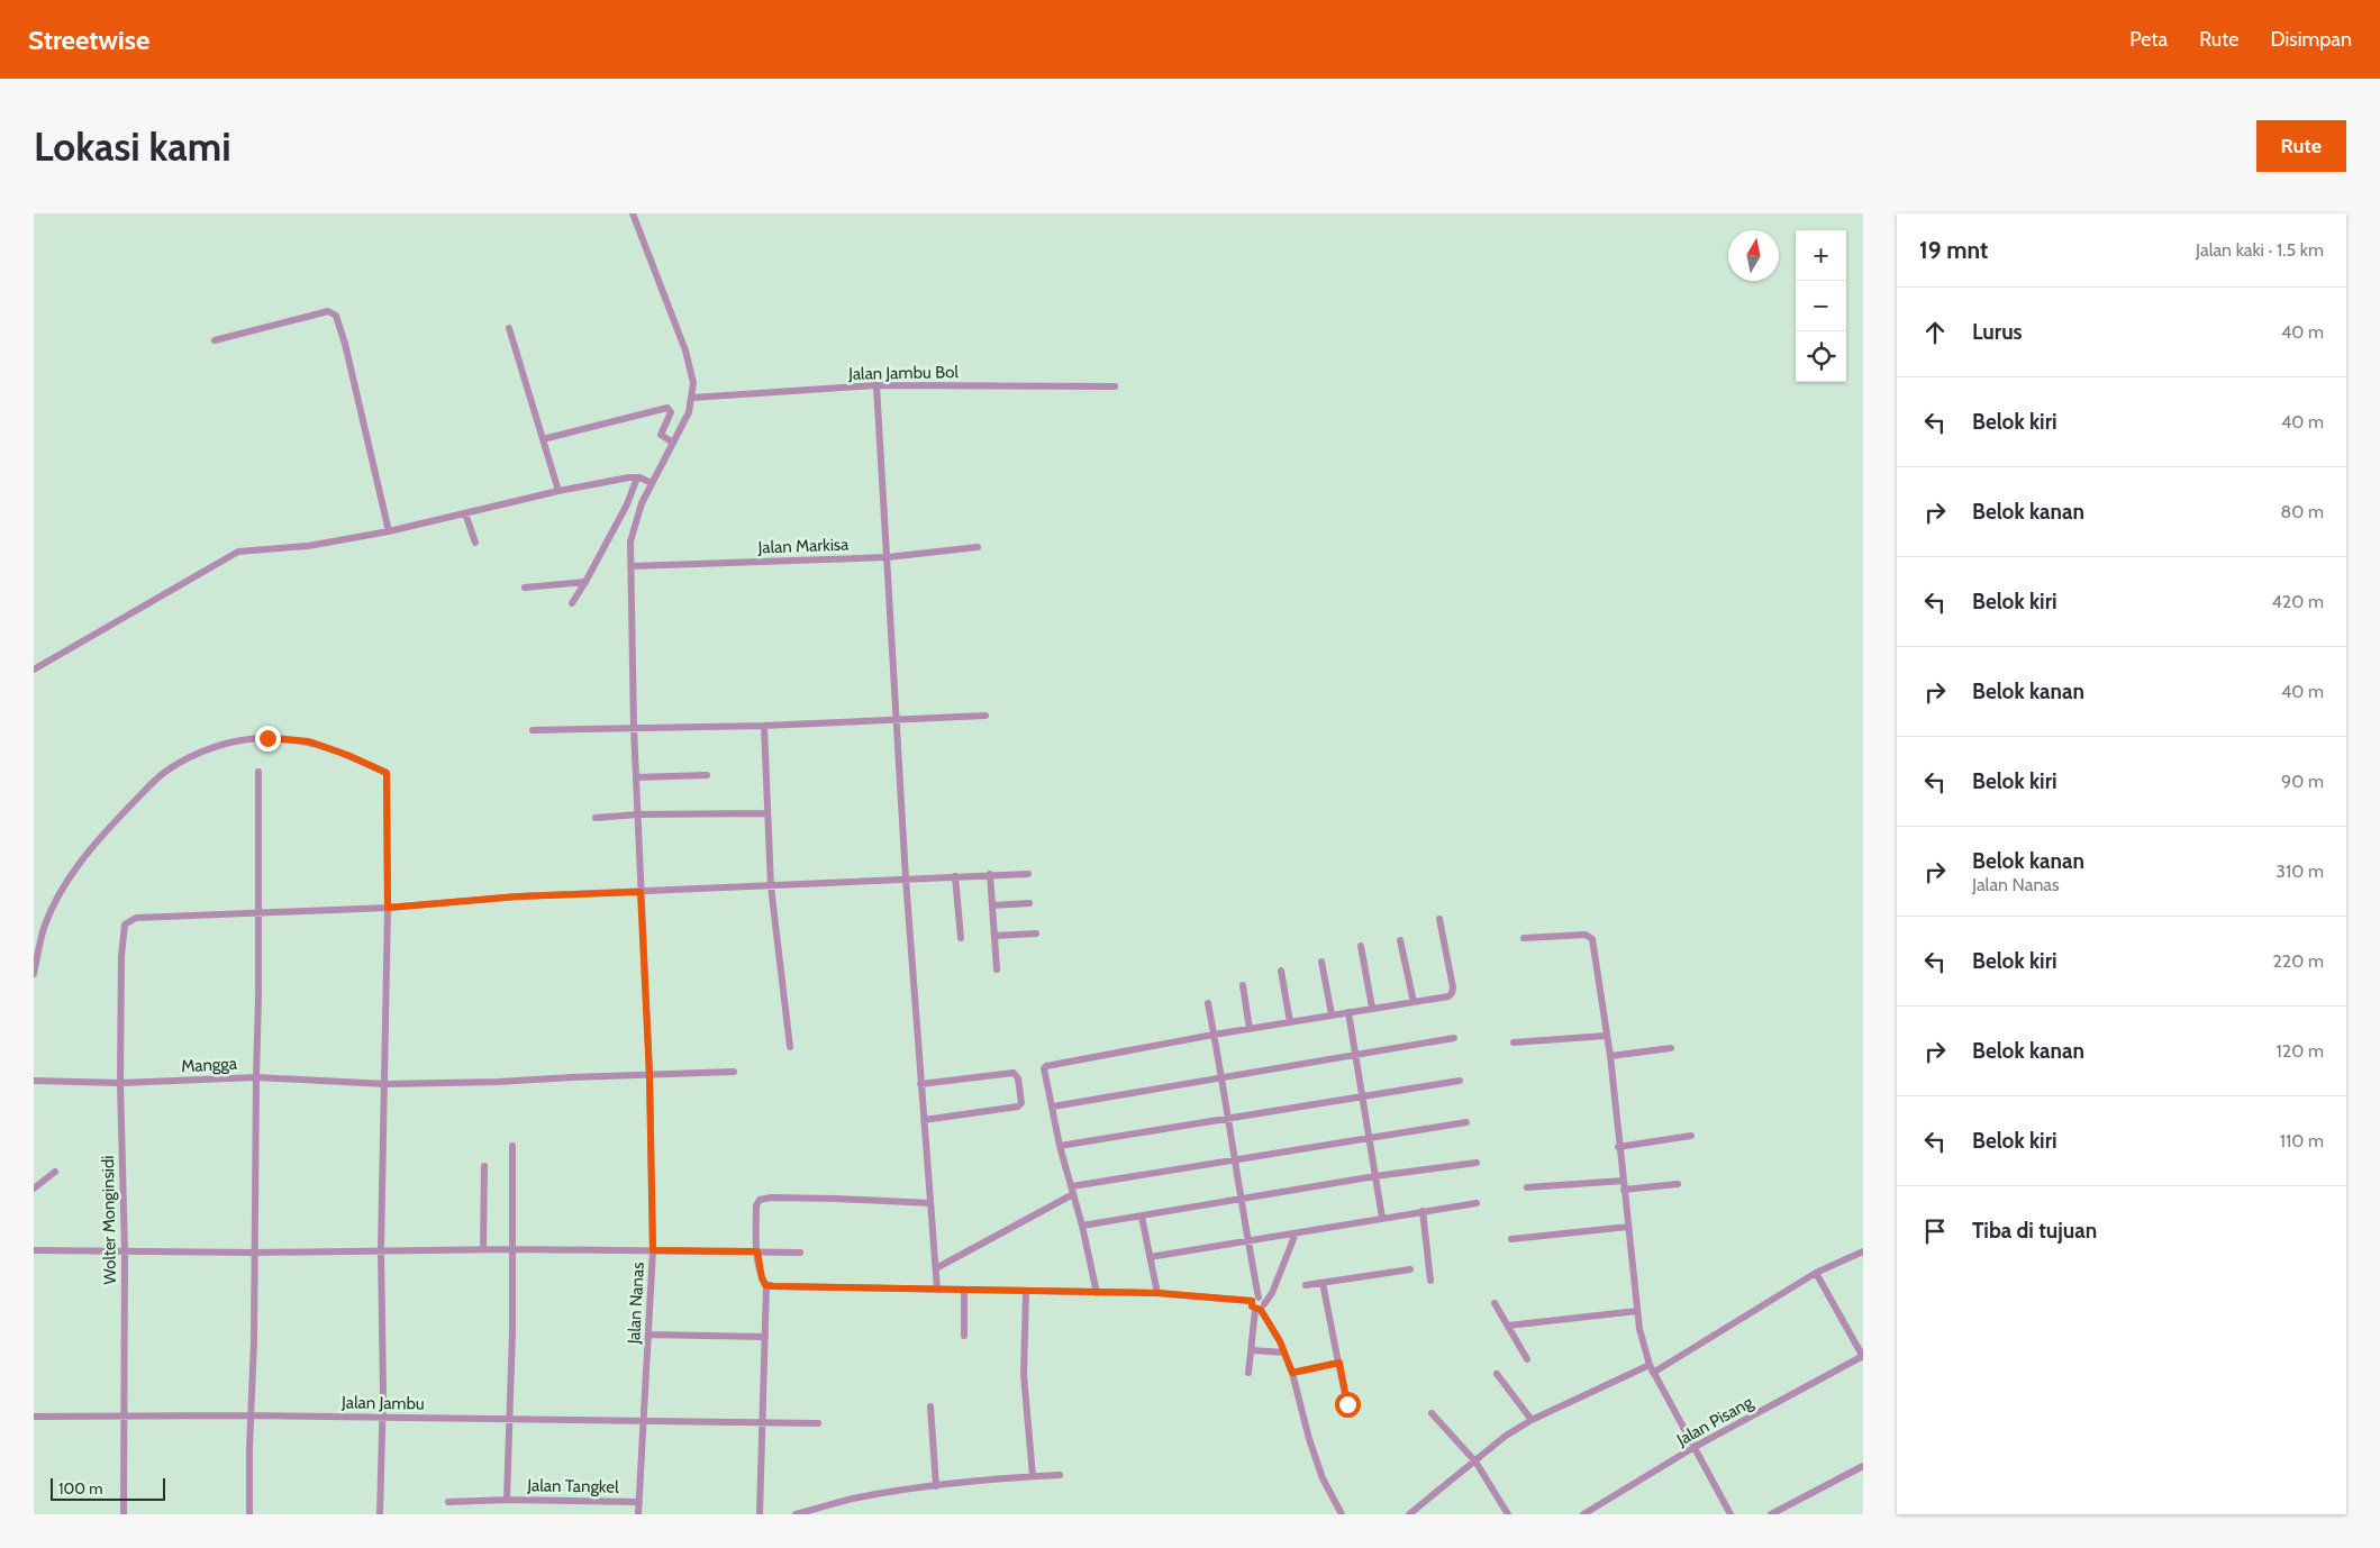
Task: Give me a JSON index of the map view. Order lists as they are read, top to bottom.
{
  "streets": {
    "street": [
      "Jalan Jambu Bol",
      "Jalan Markisa",
      "Mangga",
      "Wolter Monginsidi",
      "Jalan Nanas",
      "Jalan Jambu",
      "Jalan Pisang",
      "Jalan Tangkel"
    ]
  },
  "crossings": [
    ["Jalan Markisa", "Jalan Nanas"],
    ["Mangga", "Wolter Monginsidi"],
    ["Mangga", "Jalan Nanas"],
    ["Wolter Monginsidi", "Jalan Jambu"],
    ["Jalan Nanas", "Jalan Jambu"],
    ["Jalan Nanas", "Jalan Tangkel"]
  ],
  "scale_bar": "100 m",
  "north": "top",
  "page": {
    "header": "Streetwise",
    "nav": ["Peta", "Rute", "Disimpan"],
    "buttons": "Rute",
    "title": "Lokasi kami",
    "heading": ["19 mnt", "Jalan kaki · 1.5 km"],
    "map_buttons": ["+", "−"],
    "list": [
      ["Lurus", "40 m"],
      ["Belok kiri", "40 m"],
      ["Belok kanan", "80 m"],
      ["Belok kiri", "420 m"],
      ["Belok kanan", "40 m"],
      ["Belok kiri", "90 m"],
      ["Belok kanan", "Jalan Nanas", "310 m"],
      ["Belok kiri", "220 m"],
      ["Belok kanan", "120 m"],
      ["Belok kiri", "110 m"],
      "Tiba di tujuan"
    ],
    "scale": "100 m"
  }
}
